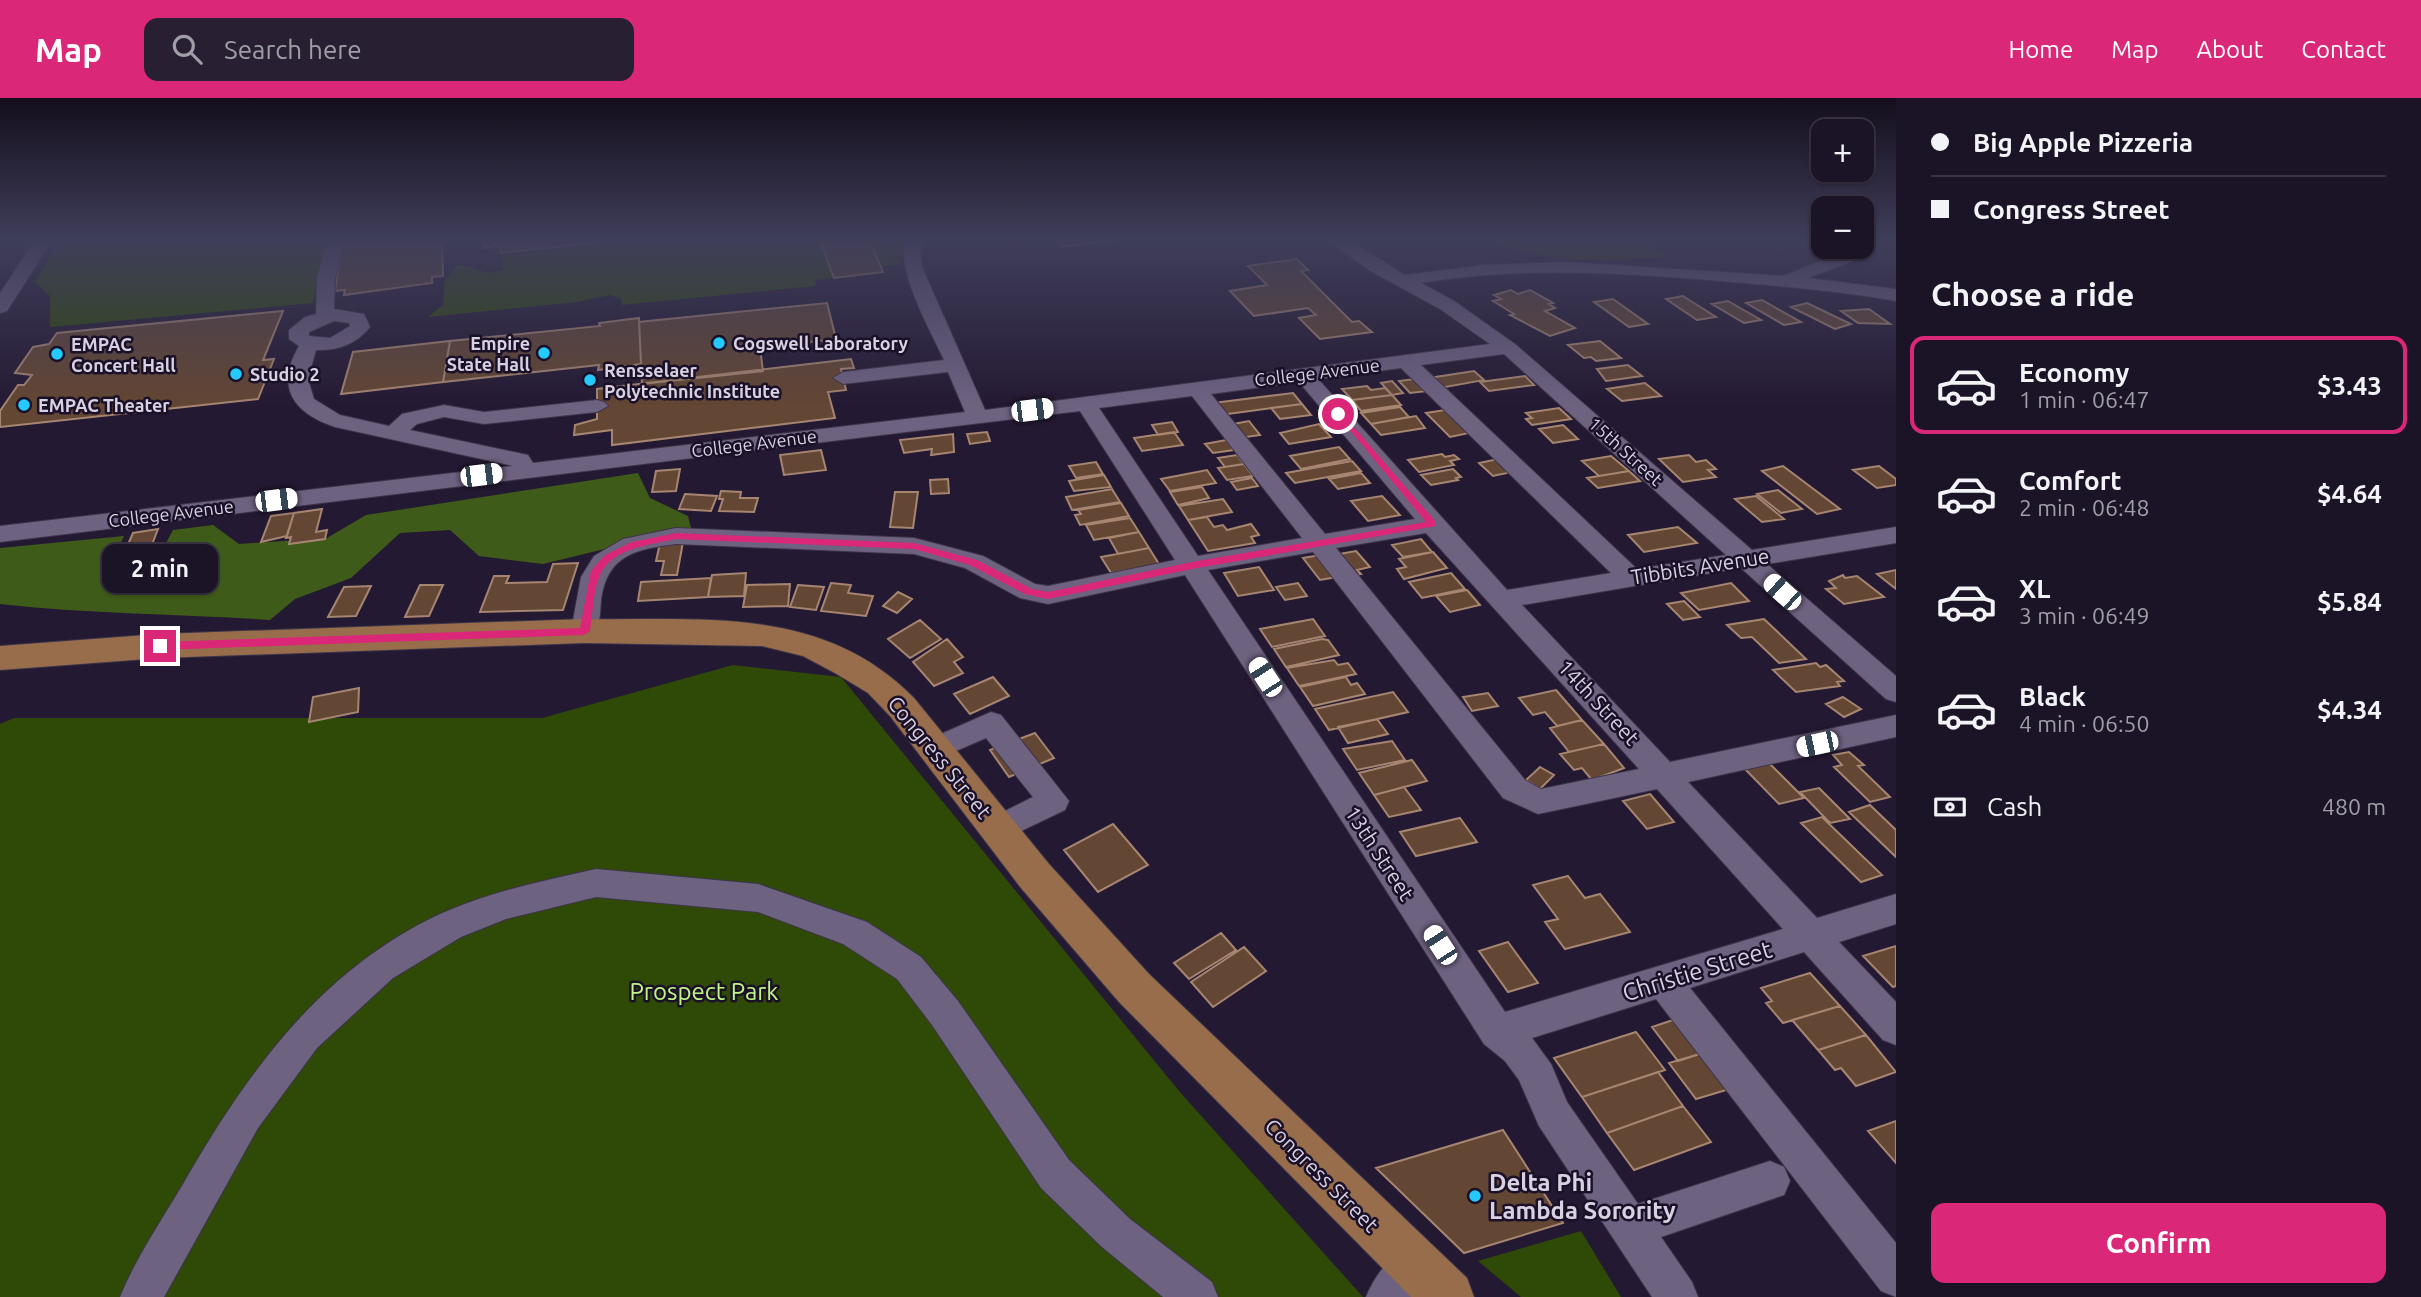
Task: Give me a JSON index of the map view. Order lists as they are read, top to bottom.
{
  "streets": {
    "main road": ["Congress Street"],
    "street": [
      "College Avenue",
      "15th Street",
      "Tibbits Avenue",
      "14th Street",
      "13th Street",
      "Christie Street"
    ]
  },
  "crossings": [
    ["College Avenue", "15th Street"],
    ["College Avenue", "14th Street"],
    ["College Avenue", "13th Street"],
    ["15th Street", "Tibbits Avenue"],
    ["Tibbits Avenue", "14th Street"],
    ["14th Street", "Christie Street"],
    ["13th Street", "Christie Street"]
  ],
  "parks": ["Prospect Park"],
  "places": [
    "Cogswell Laboratory",
    "Empire State Hall",
    "EMPAC Concert Hall",
    "Studio 2",
    "Rensselaer Polytechnic Institute",
    "EMPAC Theater",
    "Delta Phi Lambda Sorority"
  ],
  "page": {
    "header": "Map",
    "search": "Search here",
    "nav": [
      "Home",
      "Map",
      "About",
      "Contact"
    ],
    "banner": ["Big Apple Pizzeria", "Congress Street"],
    "map_buttons": ["+", "−"],
    "heading": "Choose a ride",
    "list": [
      {
        "name": "Economy",
        "note": "1 min · 06:47",
        "value": "$3.43"
      },
      {
        "name": "Comfort",
        "note": "2 min · 06:48",
        "value": "$4.64"
      },
      {
        "name": "XL",
        "note": "3 min · 06:49",
        "value": "$5.84"
      },
      {
        "name": "Black",
        "note": "4 min · 06:50",
        "value": "$4.34"
      }
    ],
    "bubble": "2 min",
    "pay": ["Cash", "480 m"],
    "buttons": "Confirm"
  }
}
